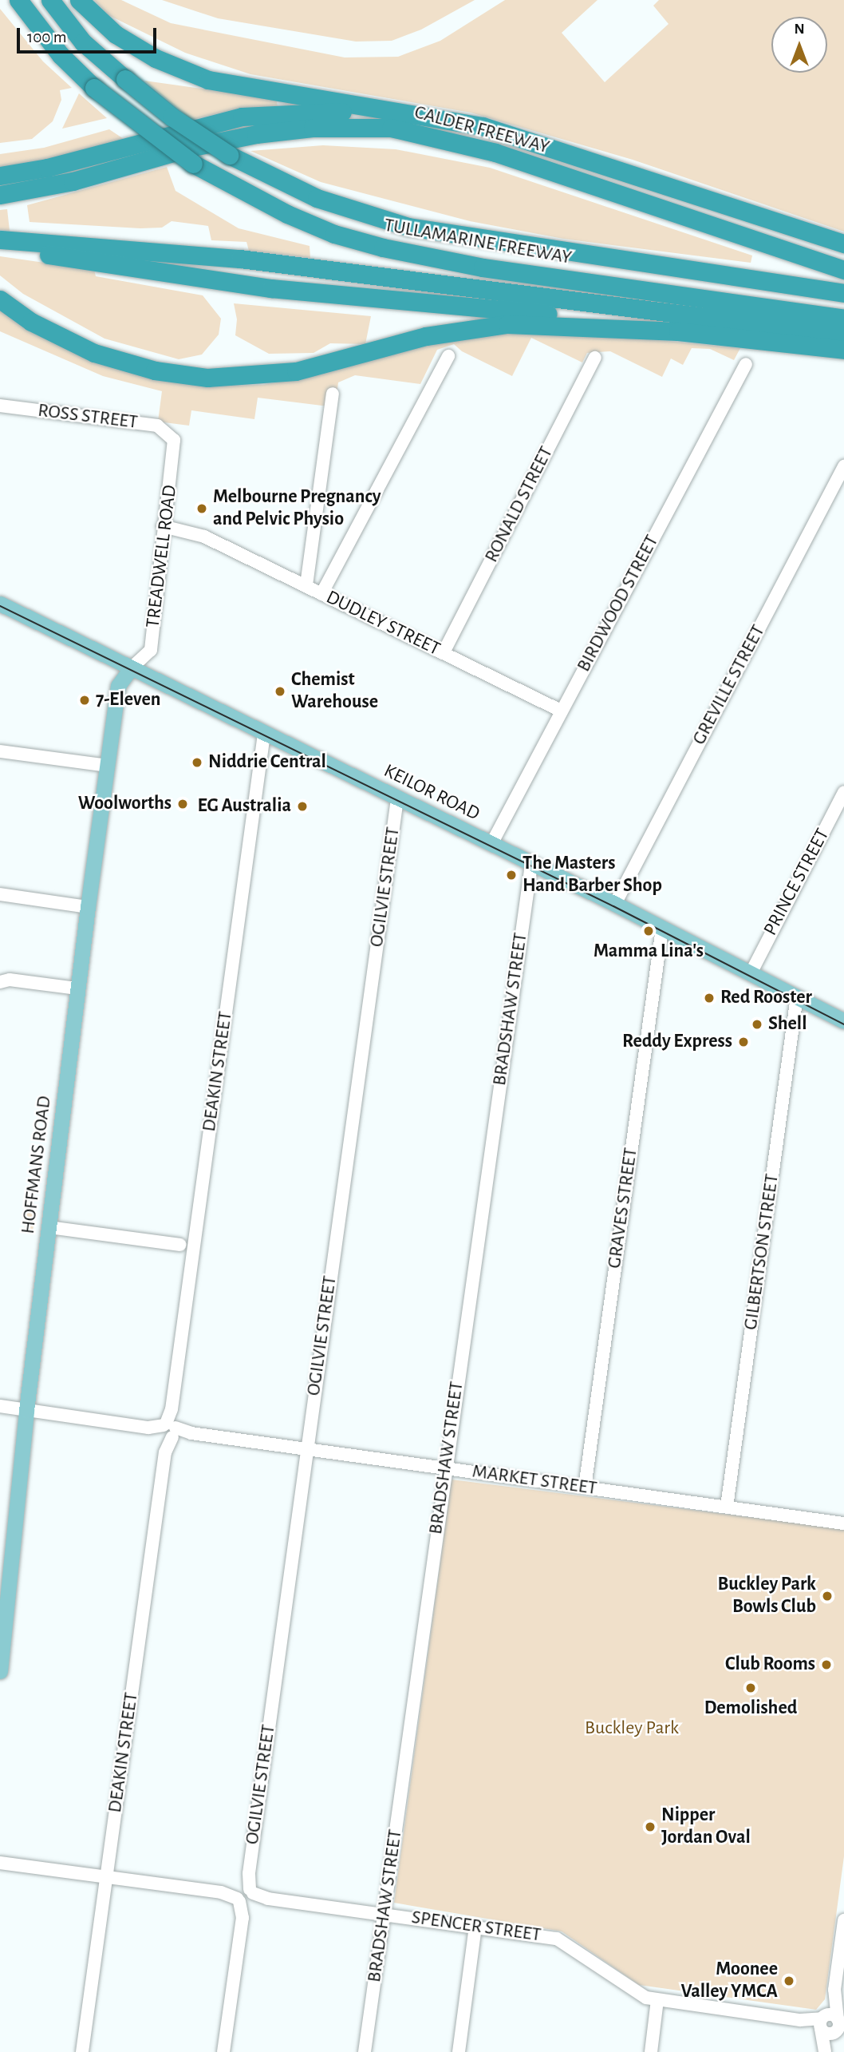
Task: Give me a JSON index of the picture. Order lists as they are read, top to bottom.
{
  "streets": {
    "highway": ["CALDER FREEWAY", "TULLAMARINE FREEWAY"],
    "main road": ["KEILOR ROAD", "HOFFMANS ROAD"],
    "street": [
      "ROSS STREET",
      "RONALD STREET",
      "TREADWELL ROAD",
      "BIRDWOOD STREET",
      "DUDLEY STREET",
      "GREVILLE STREET",
      "PRINCE STREET",
      "OGILVIE STREET",
      "BRADSHAW STREET",
      "DEAKIN STREET",
      "GRAVES STREET",
      "GILBERTSON STREET",
      "MARKET STREET",
      "SPENCER STREET"
    ]
  },
  "crossings": [
    ["ROSS STREET", "TREADWELL ROAD"],
    ["RONALD STREET", "DUDLEY STREET"],
    ["TREADWELL ROAD", "DUDLEY STREET"],
    ["TREADWELL ROAD", "KEILOR ROAD"],
    ["TREADWELL ROAD", "HOFFMANS ROAD"],
    ["BIRDWOOD STREET", "DUDLEY STREET"],
    ["BIRDWOOD STREET", "KEILOR ROAD"],
    ["GREVILLE STREET", "KEILOR ROAD"],
    ["KEILOR ROAD", "PRINCE STREET"],
    ["KEILOR ROAD", "OGILVIE STREET"],
    ["KEILOR ROAD", "BRADSHAW STREET"],
    ["KEILOR ROAD", "DEAKIN STREET"],
    ["KEILOR ROAD", "HOFFMANS ROAD"],
    ["KEILOR ROAD", "GRAVES STREET"],
    ["KEILOR ROAD", "GILBERTSON STREET"],
    ["OGILVIE STREET", "MARKET STREET"],
    ["OGILVIE STREET", "SPENCER STREET"],
    ["BRADSHAW STREET", "MARKET STREET"],
    ["BRADSHAW STREET", "SPENCER STREET"],
    ["DEAKIN STREET", "MARKET STREET"],
    ["DEAKIN STREET", "SPENCER STREET"],
    ["HOFFMANS ROAD", "MARKET STREET"],
    ["GRAVES STREET", "MARKET STREET"],
    ["GILBERTSON STREET", "MARKET STREET"]
  ],
  "parks": ["Buckley Park"],
  "places": [
    "Melbourne Pregnancy and Pelvic Physio",
    "Chemist Warehouse",
    "7-Eleven",
    "Niddrie Central",
    "Woolworths",
    "EG Australia",
    "The Masters Hand Barber Shop",
    "Mamma Lina's",
    "Red Rooster",
    "Shell",
    "Reddy Express",
    "Buckley Park Bowls Club",
    "Club Rooms",
    "Demolished",
    "Nipper Jordan Oval",
    "Moonee Valley YMCA"
  ],
  "scale_bar": "100 m",
  "north": "top"
}
